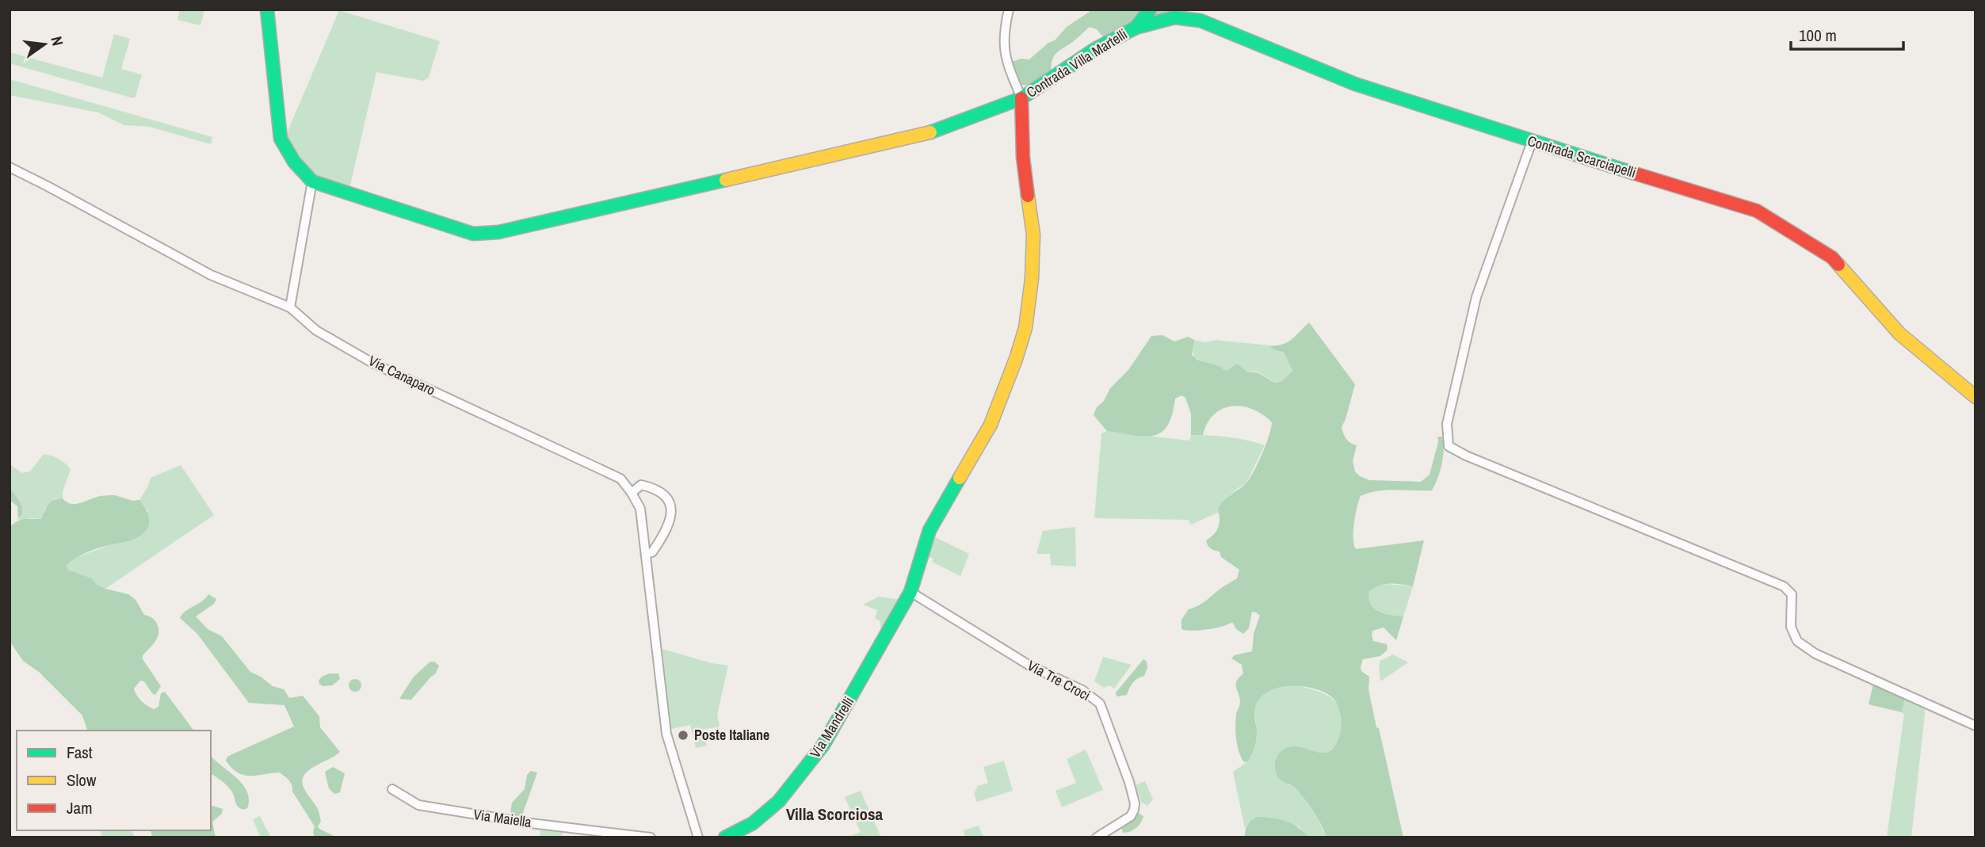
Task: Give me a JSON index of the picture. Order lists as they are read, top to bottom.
{
  "streets": {
    "street": [
      "Contrada Villa Martelli",
      "Contrada Scarciapelli",
      "Via Canaparo",
      "Via Tre Croci",
      "Via Mandrelli",
      "Via Maiella"
    ]
  },
  "crossings": [
    ["Contrada Villa Martelli", "Contrada Scarciapelli"],
    ["Contrada Villa Martelli", "Via Mandrelli"],
    ["Via Tre Croci", "Via Mandrelli"]
  ],
  "districts": ["Villa Scorciosa"],
  "places": ["Poste Italiane"],
  "legend": ["Fast", "Slow", "Jam"],
  "scale_bar": "100 m",
  "north": "right"
}
